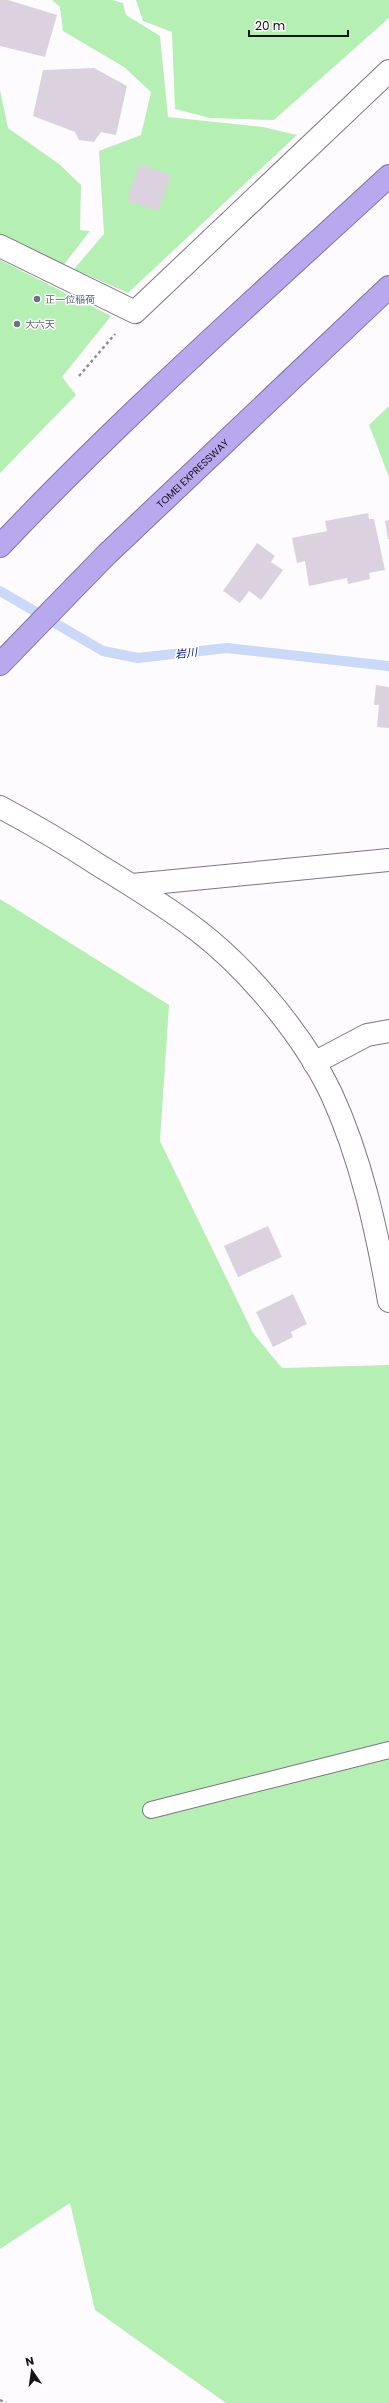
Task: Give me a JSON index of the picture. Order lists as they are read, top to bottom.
{
  "streets": {
    "highway": ["TOMEI EXPRESSWAY"]
  },
  "water": ["岩川"],
  "places": ["正一位稲荷", "大六天"],
  "scale_bar": "20 m",
  "north": "top"
}
